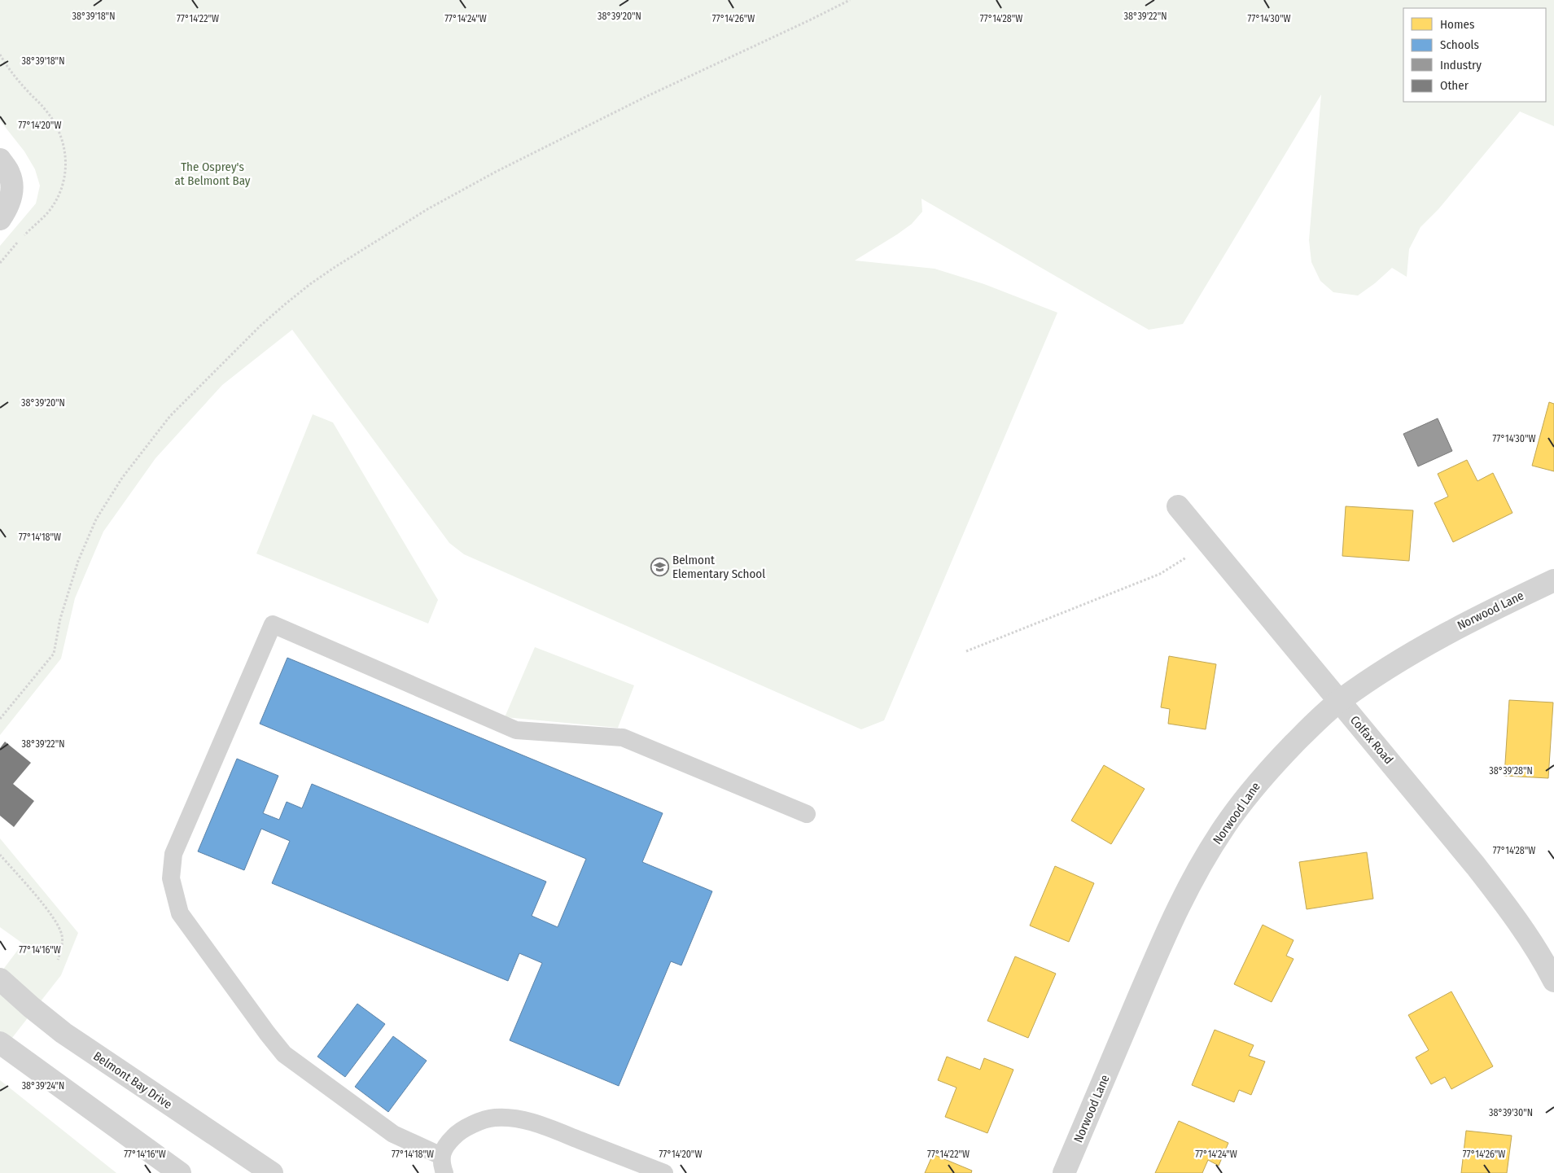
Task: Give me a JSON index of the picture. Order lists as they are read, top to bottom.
{
  "streets": {
    "street": ["Norwood Lane", "Colfax Road", "Belmont Bay Drive"]
  },
  "crossings": [
    ["Norwood Lane", "Colfax Road"]
  ],
  "parks": ["The Osprey's at Belmont Bay"],
  "places": {
    "school or university": ["Belmont Elementary School"]
  },
  "legend": [
    "Homes",
    "Schools",
    "Industry",
    "Other"
  ],
  "coordinates": [
    "38°39'18\"N",
    "38°39'20\"N",
    "38°39'22\"N",
    "77°14'22\"W",
    "77°14'24\"W",
    "77°14'26\"W",
    "77°14'28\"W",
    "77°14'30\"W",
    "77°14'20\"W",
    "77°14'18\"W",
    "38°39'28\"N",
    "77°14'16\"W",
    "38°39'24\"N",
    "38°39'30\"N"
  ]
}
